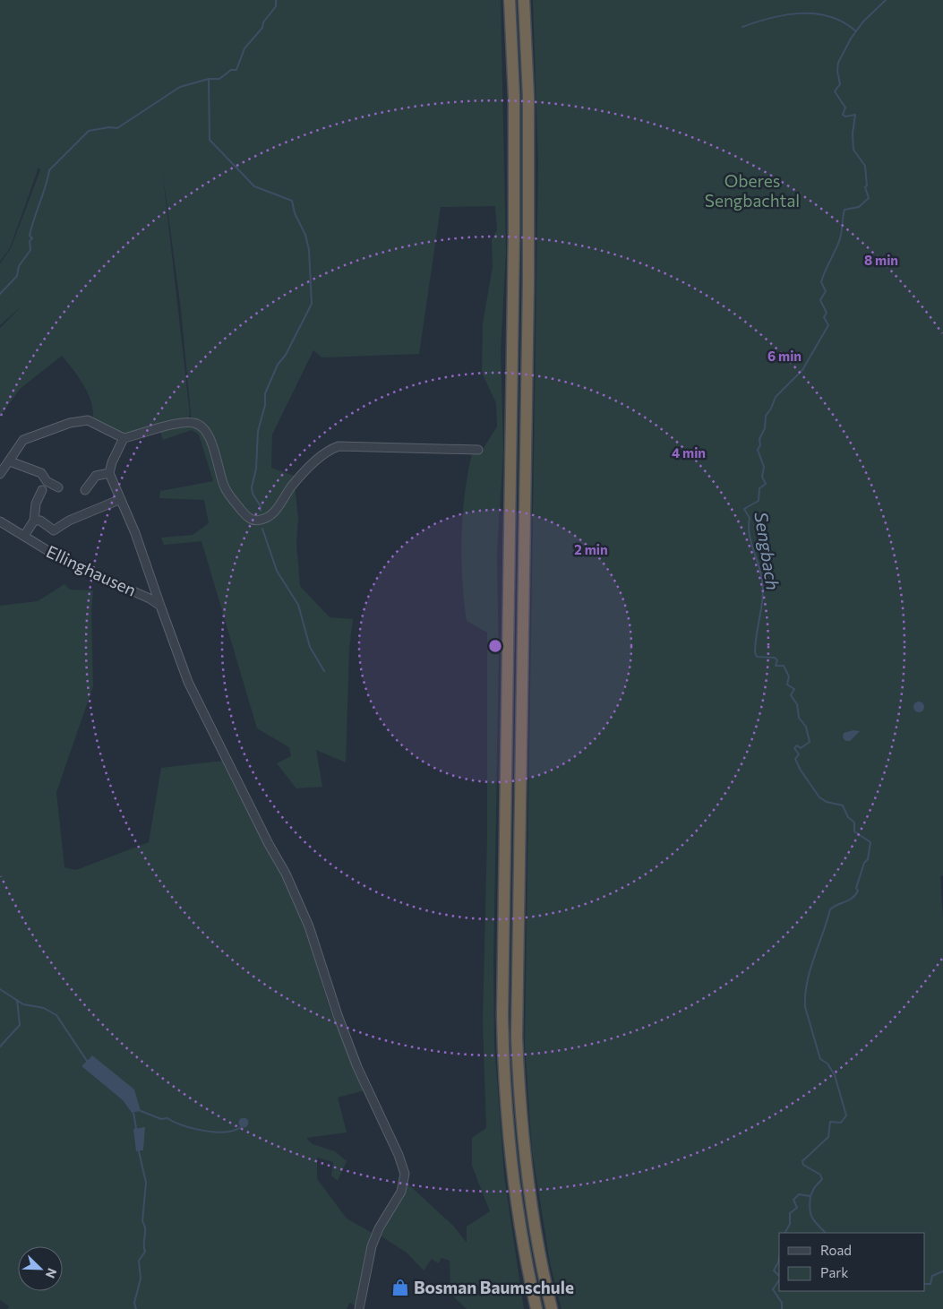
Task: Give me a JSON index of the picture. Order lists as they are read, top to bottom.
{
  "streets": {
    "street": ["Ellinghausen"]
  },
  "water": ["Sengbach"],
  "parks": ["Oberes Sengbachtal"],
  "places": {
    "shop": ["Bosman Baumschule"]
  },
  "legend": ["Road", "Park"],
  "north": "bottom right",
  "rings": [
    "8 min",
    "6 min",
    "4 min",
    "2 min"
  ]
}
